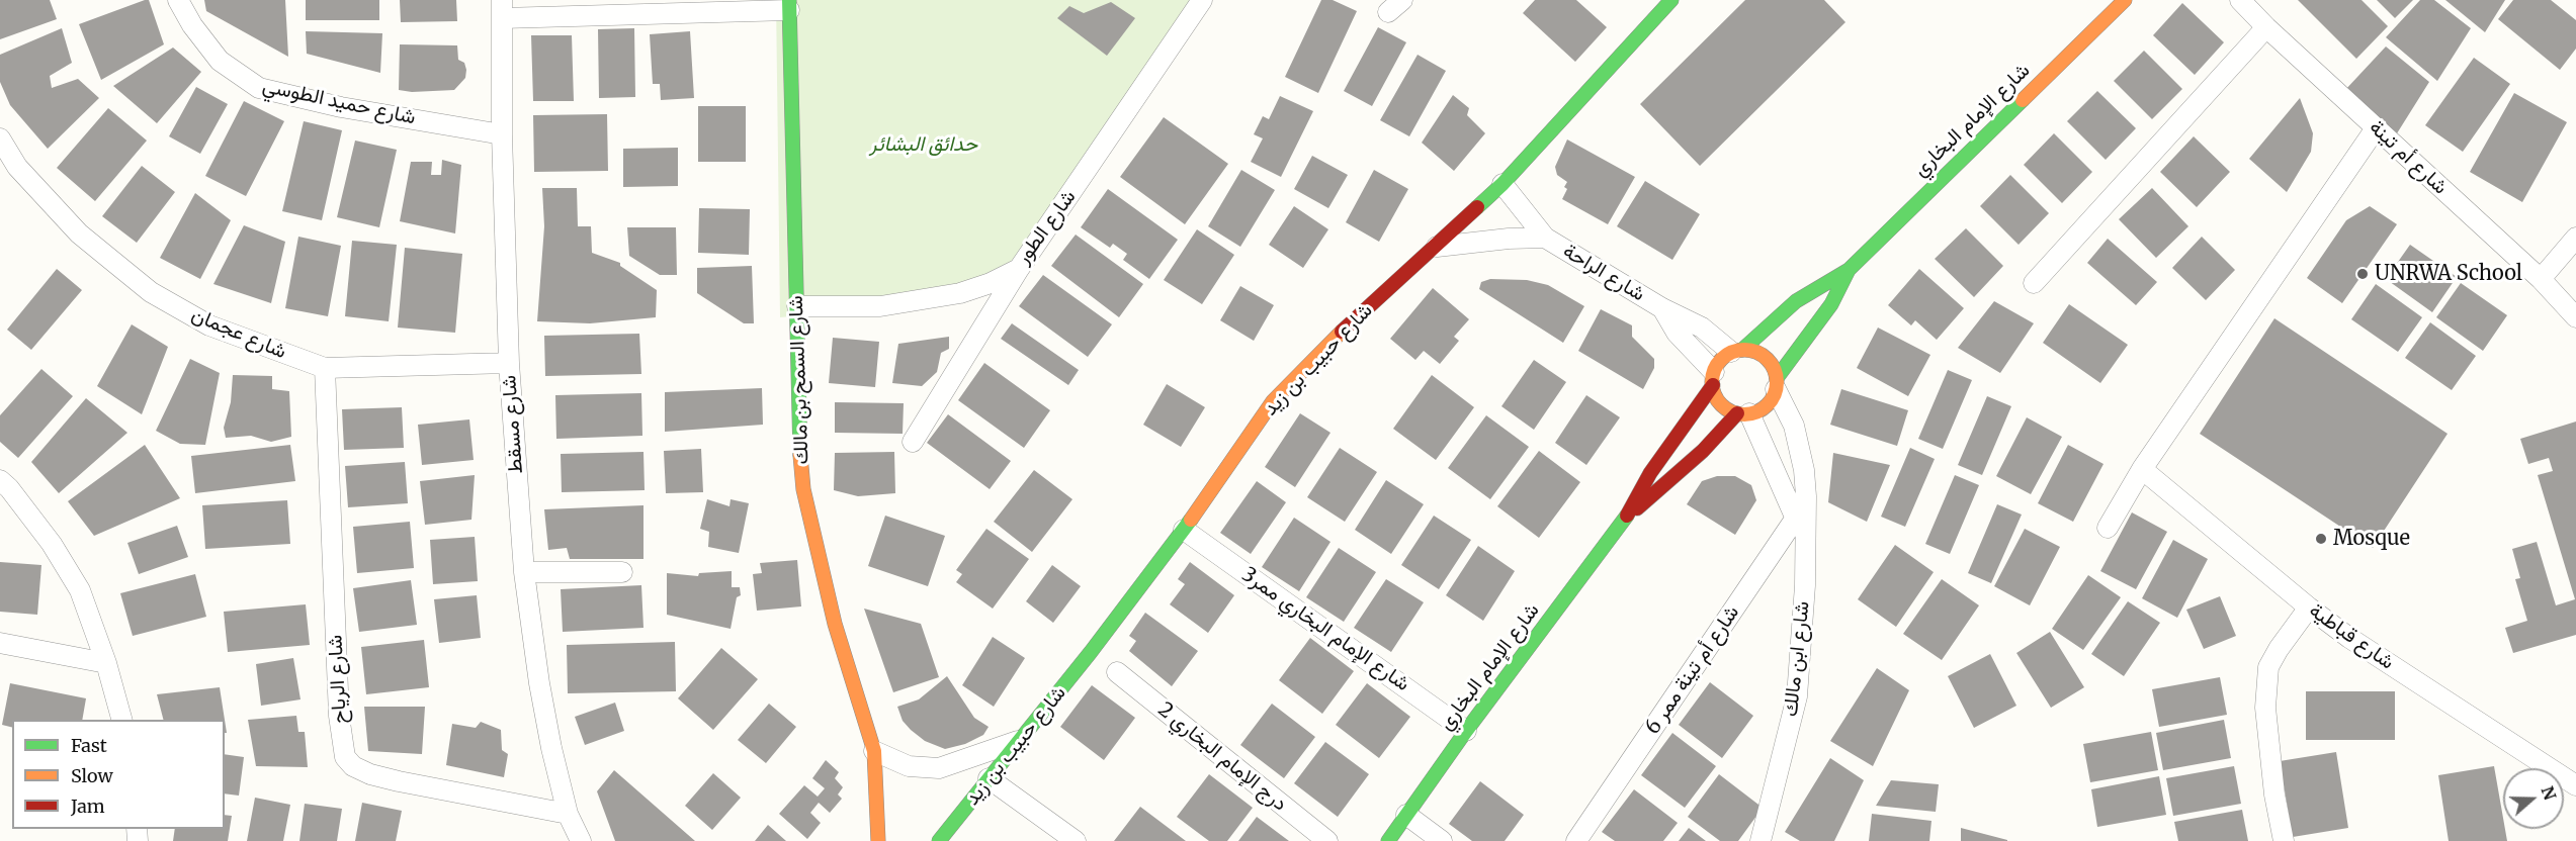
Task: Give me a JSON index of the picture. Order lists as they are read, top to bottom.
{
  "streets": {
    "street": [
      "شارع حميد الطوسي",
      "شارع الإمام البخاري",
      "شارع أم تينة",
      "شارع الطور",
      "شارع الراحة",
      "شارع عجمان",
      "شارع حبيب بن زيد",
      "شارع السمح بن مالك",
      "شارع مسقط",
      "شارع الإمام البخاري ممر3",
      "شارع قباطية",
      "شارع ابن مالك",
      "شارع أم تينة ممر 6",
      "شارع الرياح",
      "درج الإمام البخاري 2"
    ]
  },
  "crossings": [
    ["شارع حميد الطوسي", "شارع مسقط"],
    ["شارع الإمام البخاري", "شارع الراحة"],
    ["شارع الإمام البخاري", "شارع الإمام البخاري ممر3"],
    ["شارع الإمام البخاري", "شارع ابن مالك"],
    ["شارع الطور", "شارع السمح بن مالك"],
    ["شارع الراحة", "شارع حبيب بن زيد"],
    ["شارع الراحة", "شارع ابن مالك"],
    ["شارع عجمان", "شارع مسقط"],
    ["شارع عجمان", "شارع الرياح"],
    ["شارع حبيب بن زيد", "شارع الإمام البخاري ممر3"],
    ["شارع مسقط", "شارع الرياح"],
    ["شارع ابن مالك", "شارع أم تينة ممر 6"]
  ],
  "parks": ["حدائق البشائر"],
  "places": ["UNRWA School", "Mosque"],
  "legend": ["Fast", "Slow", "Jam"],
  "north": "right"
}
